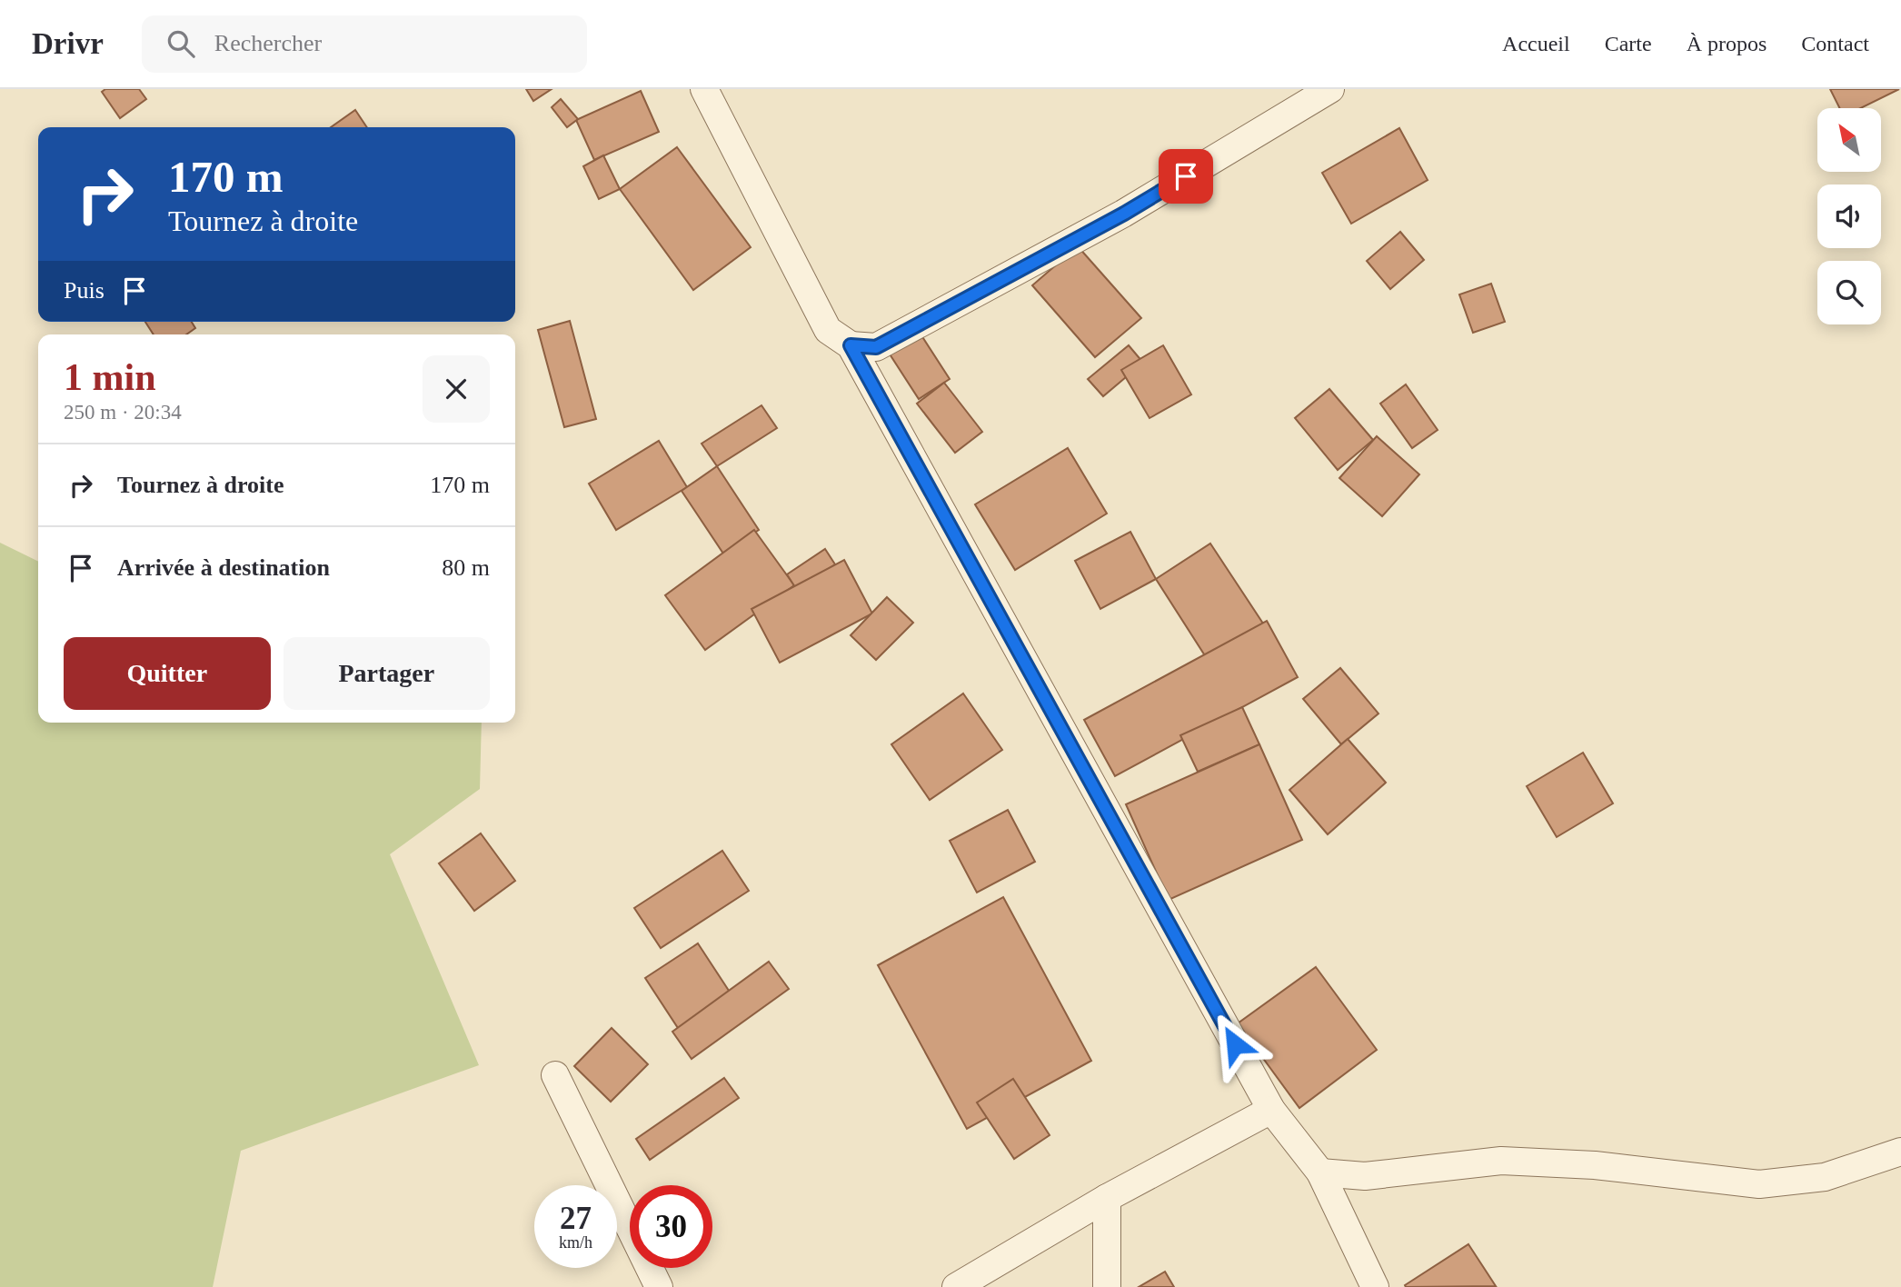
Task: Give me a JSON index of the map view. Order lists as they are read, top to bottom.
{
  "north": "top left",
  "page": {
    "header": "Drivr",
    "search": "Rechercher",
    "nav": [
      "Accueil",
      "Carte",
      "À propos",
      "Contact"
    ],
    "turn": ["170 m", "Tournez à droite"],
    "then": "Puis",
    "heading": ["1 min", "250 m · 20:34"],
    "list": [
      {
        "name": "Tournez à droite",
        "value": "170 m"
      },
      {
        "name": "Arrivée à destination",
        "value": "80 m"
      }
    ],
    "buttons": ["Quitter", "Partager"],
    "speed": "27 km/h",
    "limit": "30"
  }
}
